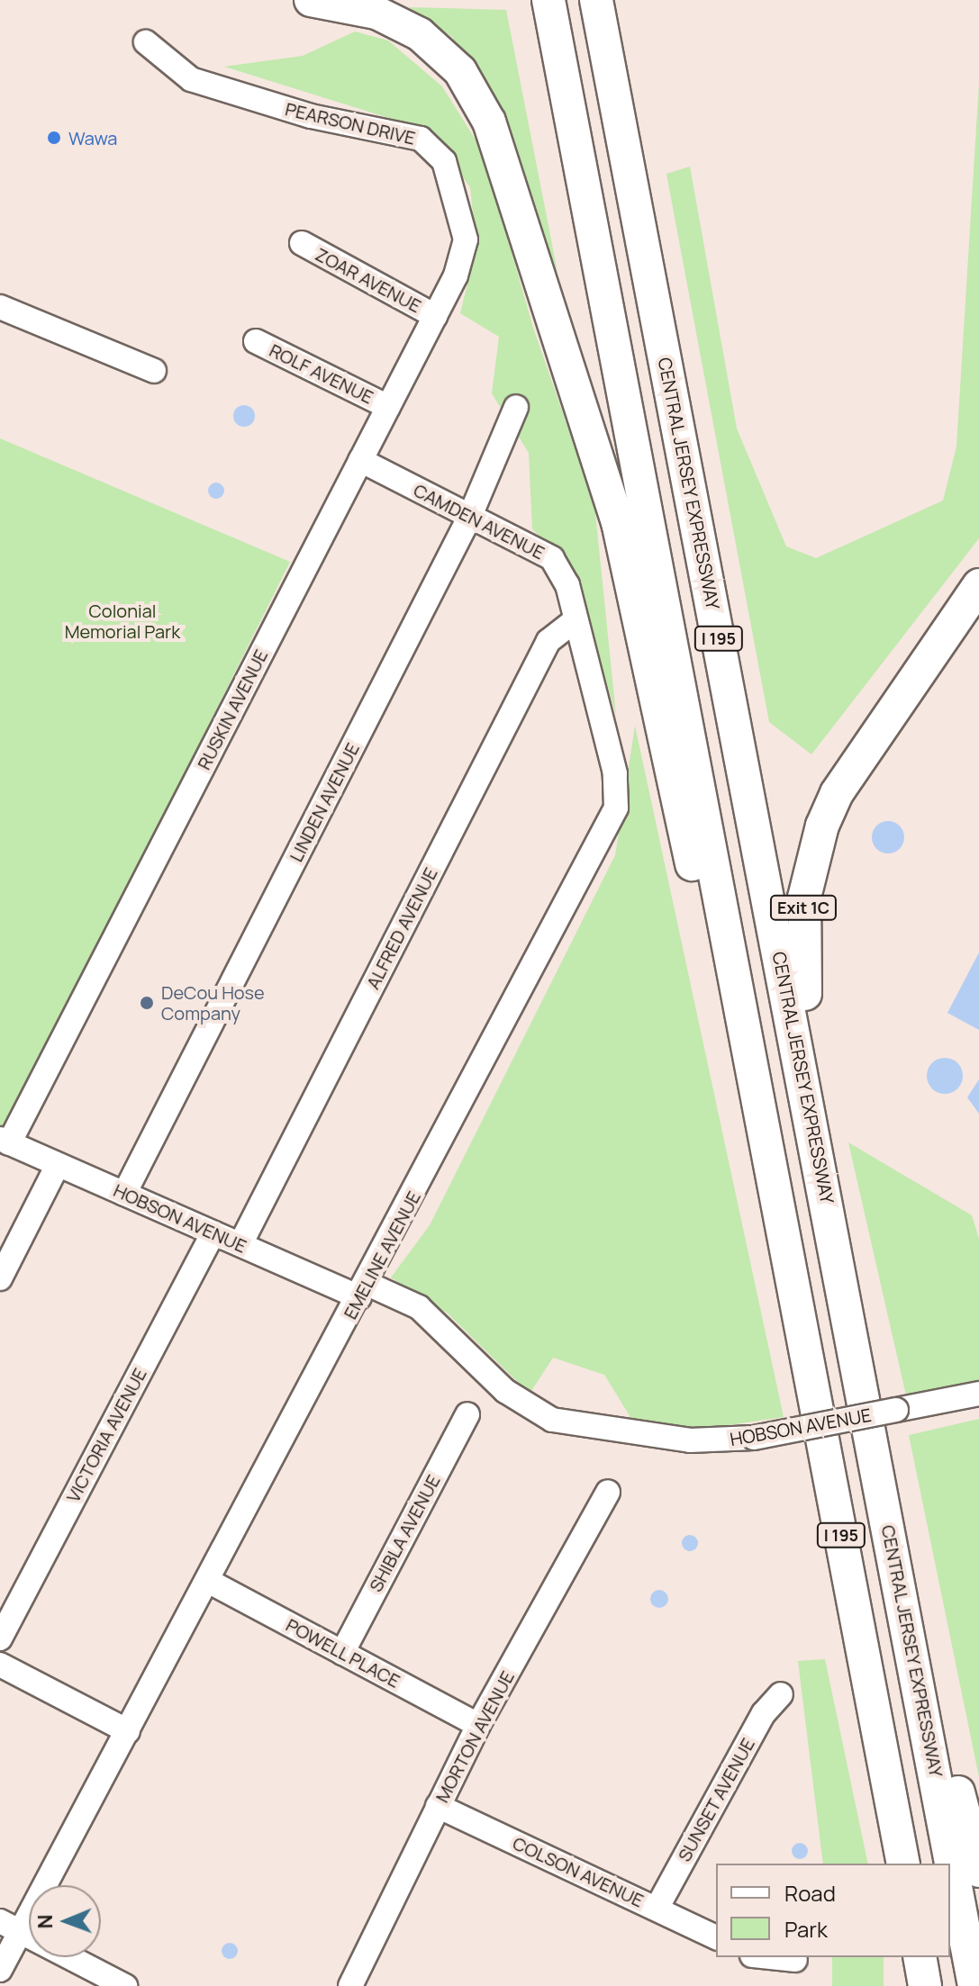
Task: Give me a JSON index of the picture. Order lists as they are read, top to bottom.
{
  "streets": {
    "highway": ["CENTRAL JERSEY EXPRESSWAY", "I 195", "Exit 1C"],
    "street": [
      "PEARSON DRIVE",
      "ZOAR AVENUE",
      "ROLF AVENUE",
      "CAMDEN AVENUE",
      "RUSKIN AVENUE",
      "LINDEN AVENUE",
      "ALFRED AVENUE",
      "HOBSON AVENUE",
      "EMELINE AVENUE",
      "VICTORIA AVENUE",
      "SHIBLA AVENUE",
      "POWELL PLACE",
      "MORTON AVENUE",
      "SUNSET AVENUE",
      "COLSON AVENUE"
    ]
  },
  "crossings": [
    ["PEARSON DRIVE", "RUSKIN AVENUE"],
    ["ZOAR AVENUE", "RUSKIN AVENUE"],
    ["ROLF AVENUE", "RUSKIN AVENUE"],
    ["CENTRAL JERSEY EXPRESSWAY", "Exit 1C"],
    ["CAMDEN AVENUE", "RUSKIN AVENUE"],
    ["CAMDEN AVENUE", "LINDEN AVENUE"],
    ["CAMDEN AVENUE", "ALFRED AVENUE"],
    ["CAMDEN AVENUE", "EMELINE AVENUE"],
    ["RUSKIN AVENUE", "HOBSON AVENUE"],
    ["LINDEN AVENUE", "HOBSON AVENUE"],
    ["ALFRED AVENUE", "HOBSON AVENUE"],
    ["HOBSON AVENUE", "EMELINE AVENUE"],
    ["HOBSON AVENUE", "VICTORIA AVENUE"],
    ["EMELINE AVENUE", "POWELL PLACE"],
    ["SHIBLA AVENUE", "POWELL PLACE"],
    ["POWELL PLACE", "MORTON AVENUE"],
    ["MORTON AVENUE", "COLSON AVENUE"],
    ["SUNSET AVENUE", "COLSON AVENUE"]
  ],
  "parks": ["Colonial Memorial Park"],
  "places": ["Wawa", "DeCou Hose Company"],
  "legend": ["Road", "Park"],
  "north": "left"
}
